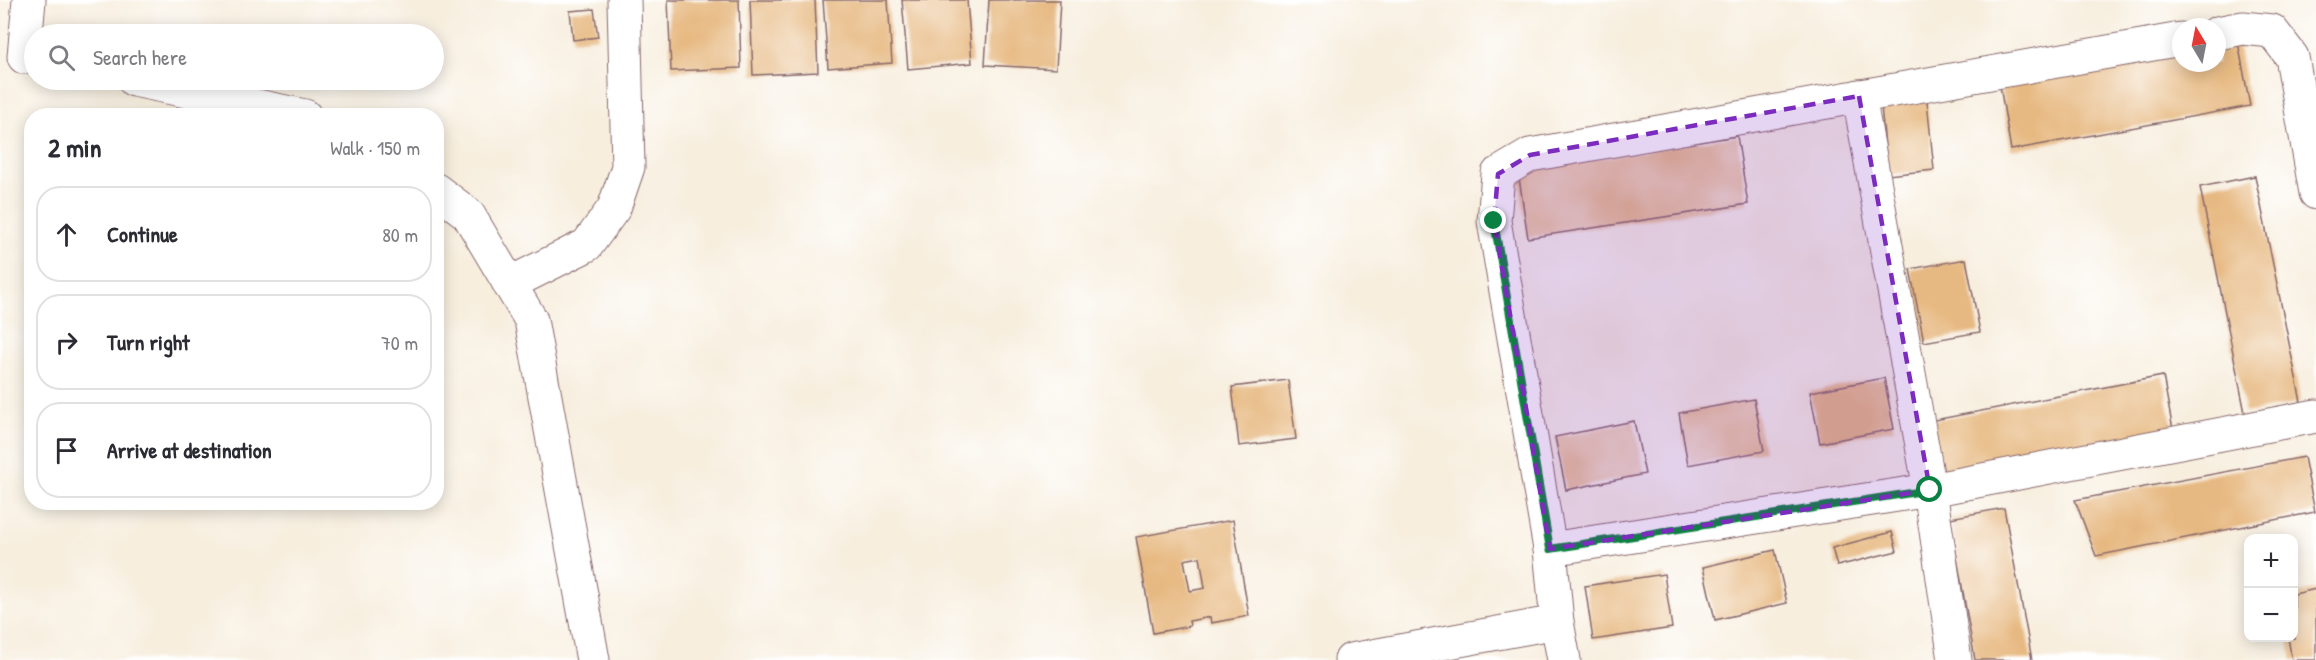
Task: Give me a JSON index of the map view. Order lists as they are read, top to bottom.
{
  "north": "top",
  "page": {
    "search": "Search here",
    "heading": ["2 min", "Walk · 150 m"],
    "list": [
      ["Continue", "80 m"],
      ["Turn right", "70 m"],
      "Arrive at destination"
    ],
    "map_buttons": ["+", "−"]
  }
}
